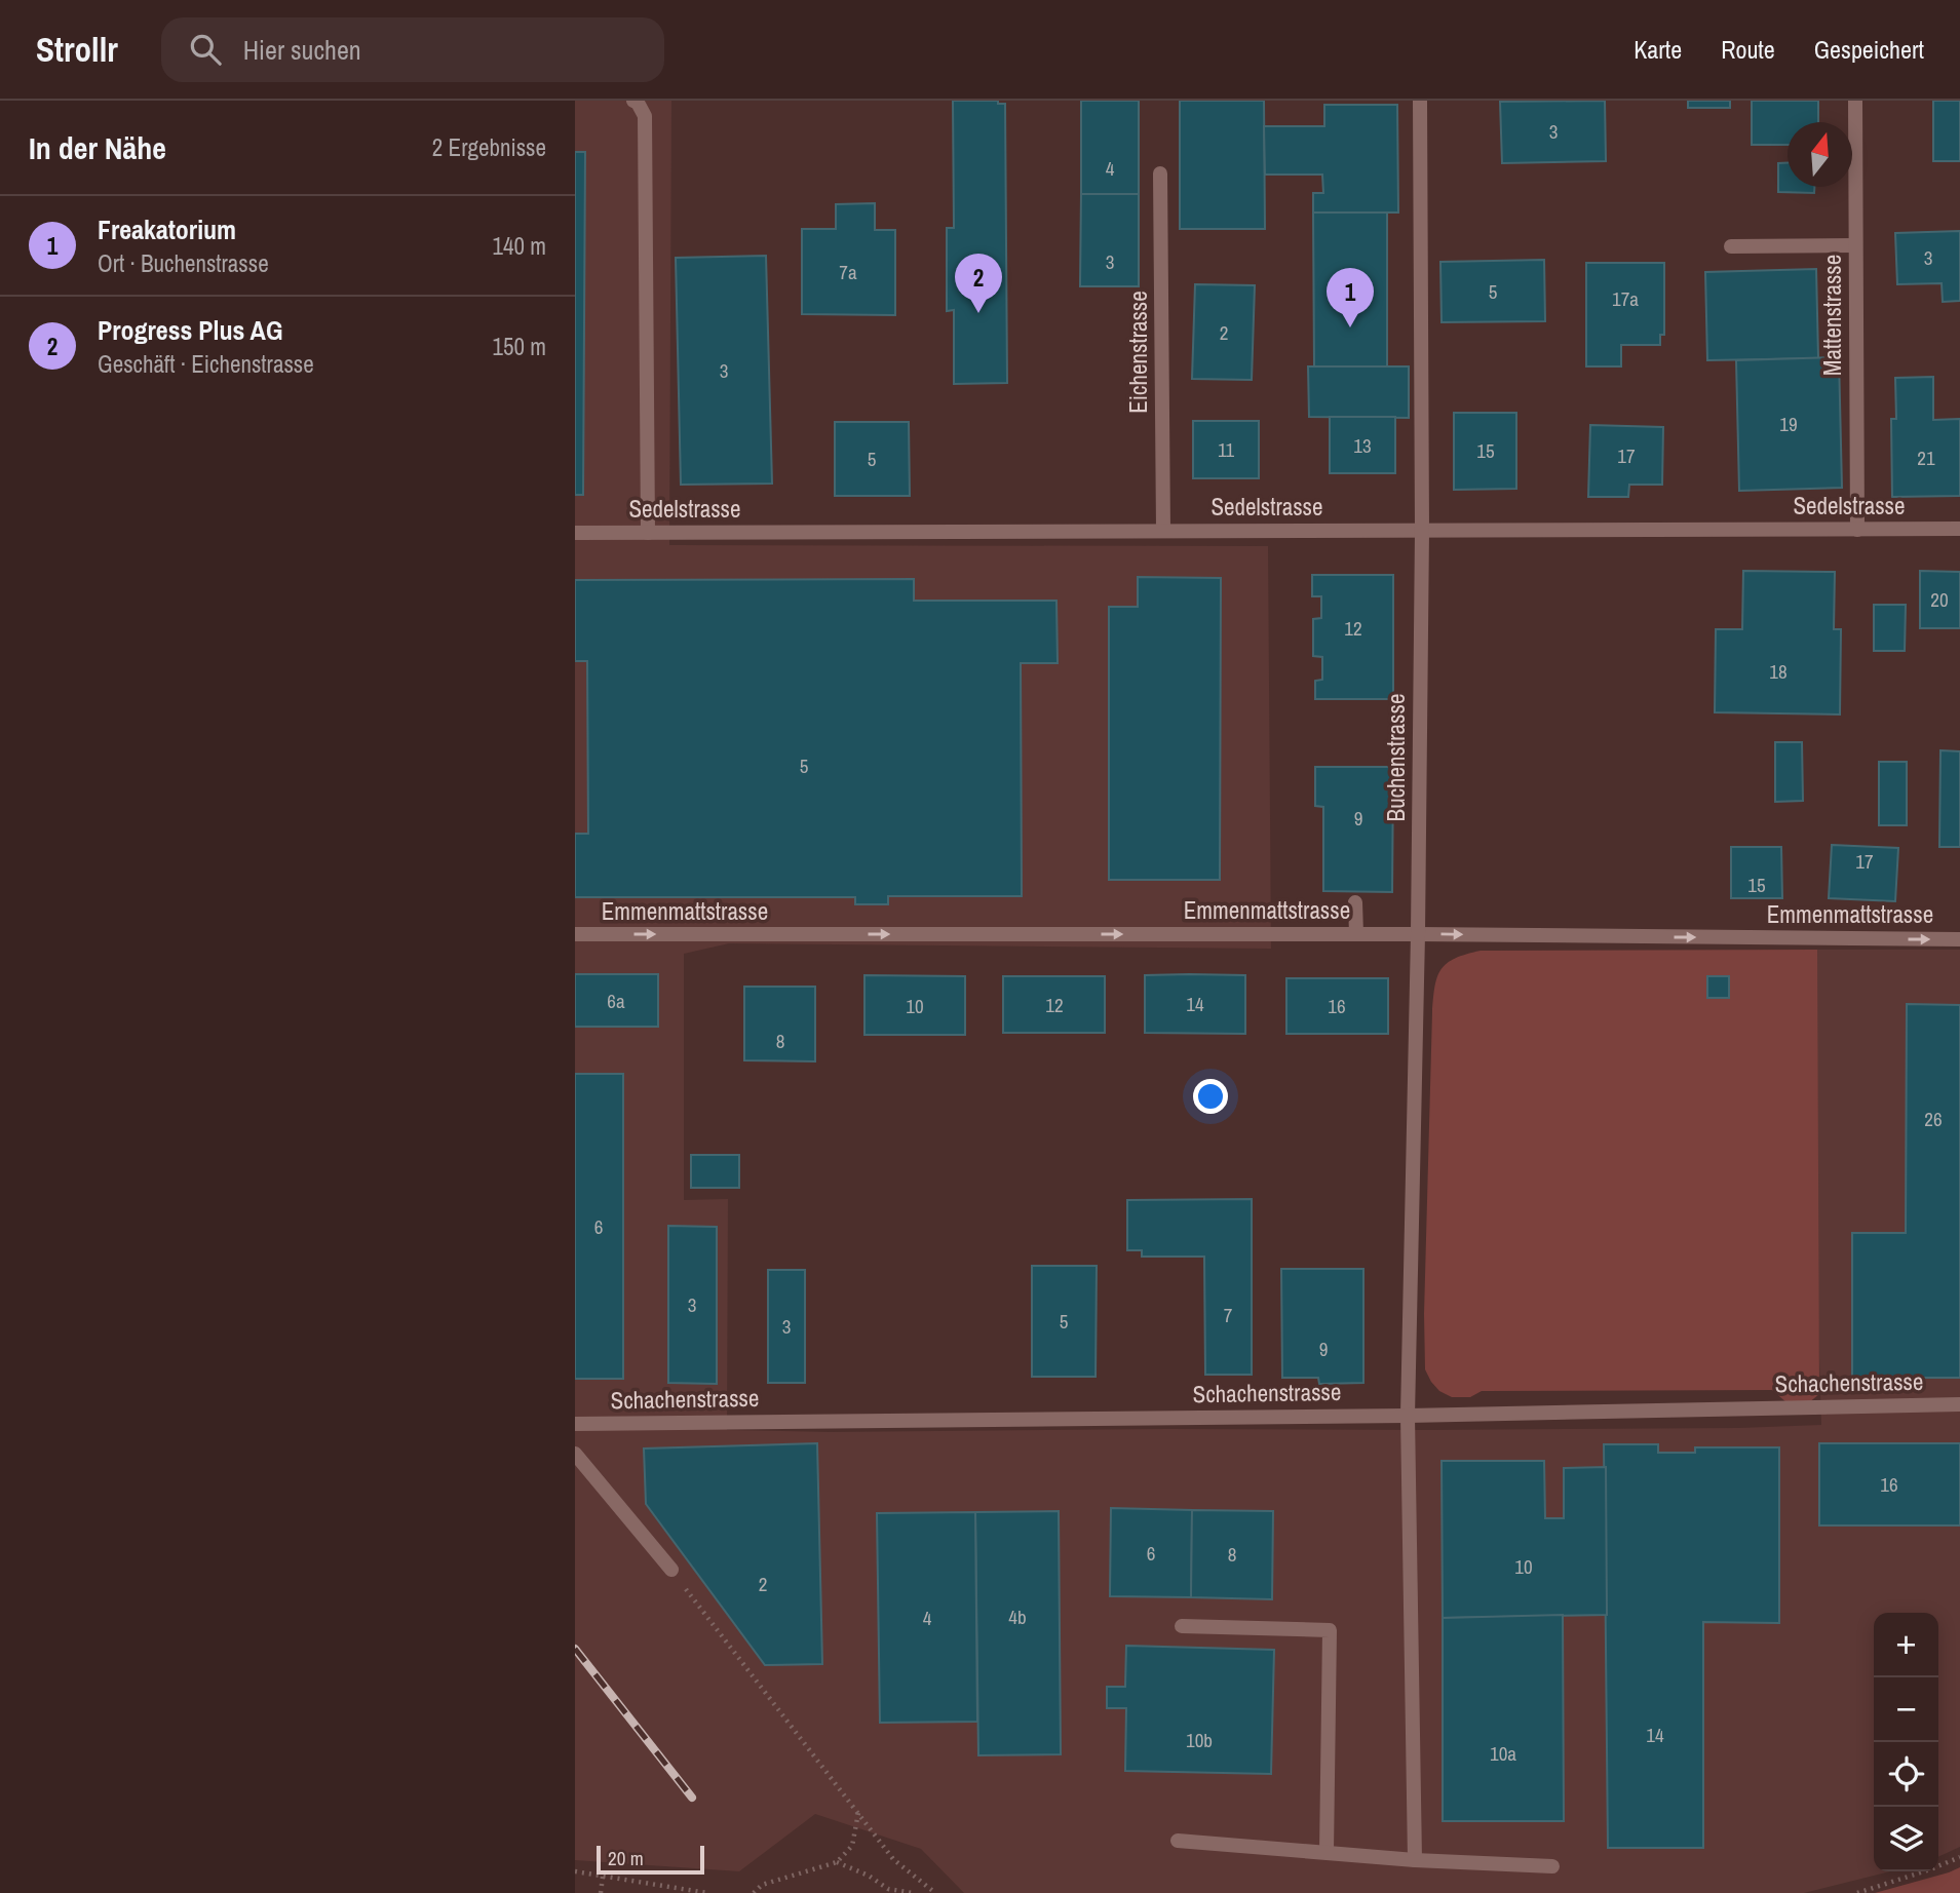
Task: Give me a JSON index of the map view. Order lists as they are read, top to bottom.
{
  "streets": {
    "street": [
      "Mattenstrasse",
      "Eichenstrasse",
      "Sedelstrasse",
      "Buchenstrasse",
      "Emmenmattstrasse",
      "Schachenstrasse"
    ]
  },
  "crossings": [
    ["Mattenstrasse", "Sedelstrasse"],
    ["Eichenstrasse", "Sedelstrasse"],
    ["Sedelstrasse", "Buchenstrasse"],
    ["Buchenstrasse", "Emmenmattstrasse"],
    ["Buchenstrasse", "Schachenstrasse"]
  ],
  "one_way": ["Emmenmattstrasse"],
  "house_numbers": [
    "3",
    "4",
    "3",
    "3",
    "7a",
    "5",
    "17a",
    "2",
    "3",
    "19",
    "13",
    "11",
    "15",
    "17",
    "21",
    "5",
    "20",
    "12",
    "18",
    "5",
    "9",
    "17",
    "15",
    "6a",
    "14",
    "12",
    "10",
    "16",
    "8",
    "26",
    "6",
    "3",
    "7",
    "5",
    "3",
    "9",
    "16",
    "6",
    "8",
    "10",
    "2",
    "4b",
    "4",
    "14",
    "10b",
    "10a"
  ],
  "scale_bar": "20 m",
  "north": "top",
  "page": {
    "header": "Strollr",
    "search": "Hier suchen",
    "nav": ["Karte", "Route", "Gespeichert"],
    "heading": ["In der Nähe", "2 Ergebnisse"],
    "list": [
      {
        "mark": "1",
        "name": "Freakatorium",
        "note": "Ort · Buchenstrasse",
        "value": "140 m"
      },
      {
        "mark": "2",
        "name": "Progress Plus AG",
        "note": "Geschäft · Eichenstrasse",
        "value": "150 m"
      }
    ],
    "pins": ["2", "1"],
    "map_buttons": ["+", "−"],
    "scale": "20 m"
  }
}
